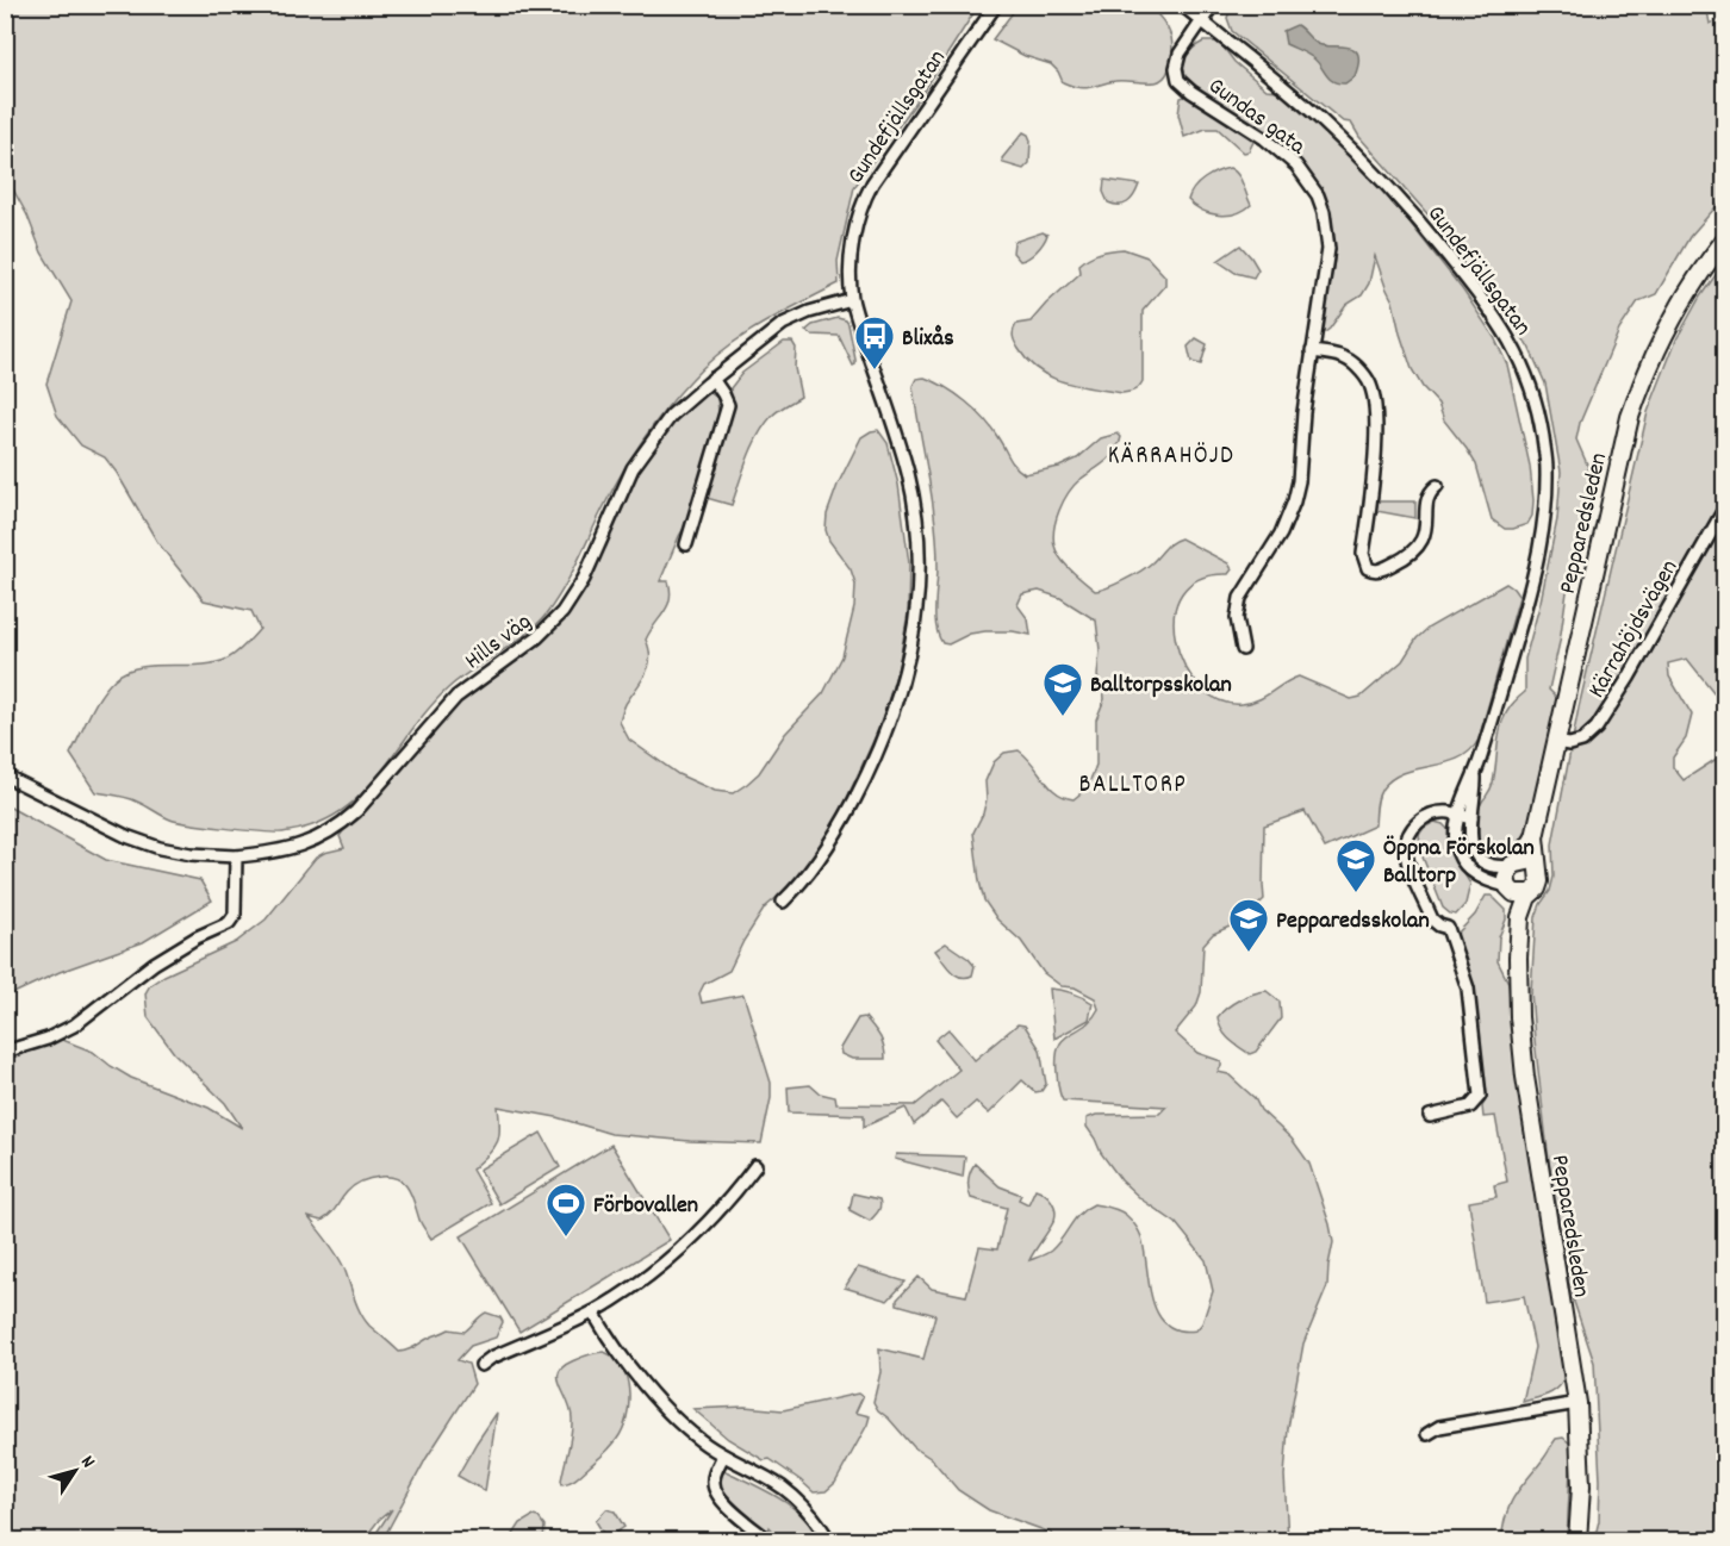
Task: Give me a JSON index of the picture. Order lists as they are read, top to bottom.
{
  "streets": {
    "street": [
      "Gundas gata",
      "Gundefjällsgatan",
      "Pepparedsleden",
      "Kärrahöjdsvägen",
      "Hills väg"
    ]
  },
  "crossings": [
    ["Gundas gata", "Gundefjällsgatan"],
    ["Gundefjällsgatan", "Pepparedsleden"],
    ["Pepparedsleden", "Kärrahöjdsvägen"]
  ],
  "districts": ["KÄRRAHÖJD", "BALLTORP"],
  "places": {
    "bus stop": ["Blixås"],
    "school or university": ["Balltorpsskolan", "Öppna Förskolan Balltorp", "Pepparedsskolan"],
    "sports": ["Förbovallen"]
  },
  "north": "top right"
}
